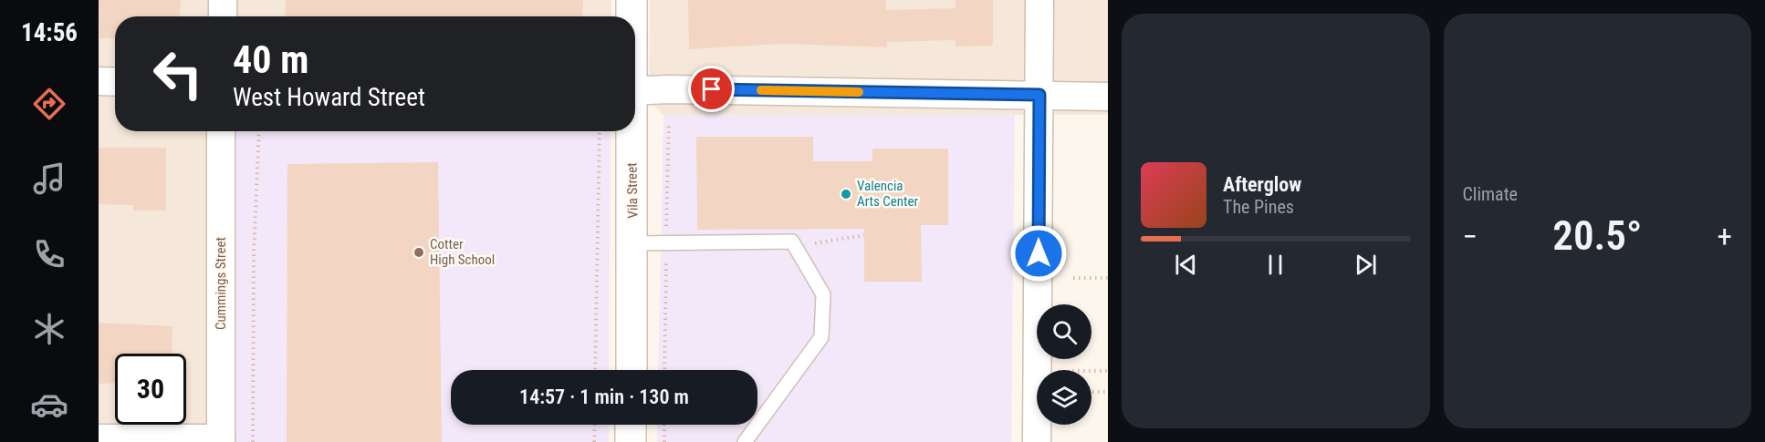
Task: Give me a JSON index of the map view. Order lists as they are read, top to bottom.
{
  "streets": {
    "street": ["Vila Street", "Cummings Street"]
  },
  "places": ["Valencia Arts Center", "Cotter High School"],
  "page": {
    "tabs": "14:56",
    "tile": "Climate",
    "turn": ["40 m", "West Howard Street"],
    "song": ["Afterglow", "The Pines"],
    "heat": ["−", "20.5°", "+"],
    "limit": "30",
    "trip": "14:57 · 1 min · 130 m"
  }
}
